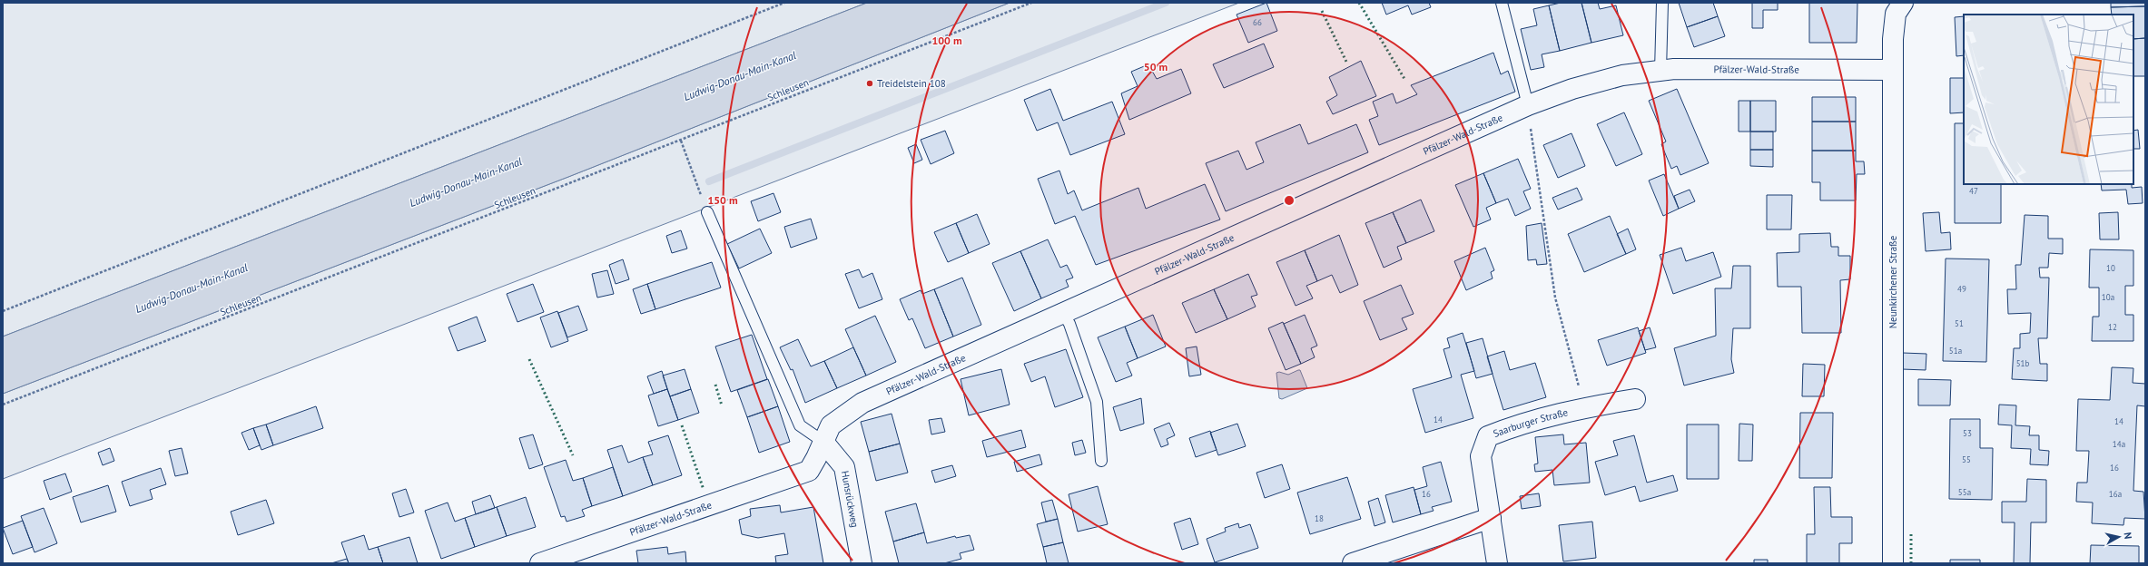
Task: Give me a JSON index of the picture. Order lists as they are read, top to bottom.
{
  "streets": {
    "street": [
      "Pfälzer-Wald-Straße",
      "Neunkirchener Straße",
      "Saarburger Straße",
      "Hunsrückweg"
    ],
    "path": ["Schleusen"]
  },
  "crossings": [
    ["Pfälzer-Wald-Straße", "Neunkirchener Straße"],
    ["Pfälzer-Wald-Straße", "Hunsrückweg"]
  ],
  "water": ["Ludwig-Donau-Main-Kanal"],
  "places": ["Treidelstein 108"],
  "house_numbers": [
    "66",
    "47",
    "10",
    "49",
    "10a",
    "51",
    "12",
    "51a",
    "51b",
    "14",
    "14",
    "53",
    "14a",
    "55",
    "16",
    "55a",
    "16",
    "16a",
    "18"
  ],
  "north": "right",
  "rings": ["100 m", "50 m", "150 m"]
}
